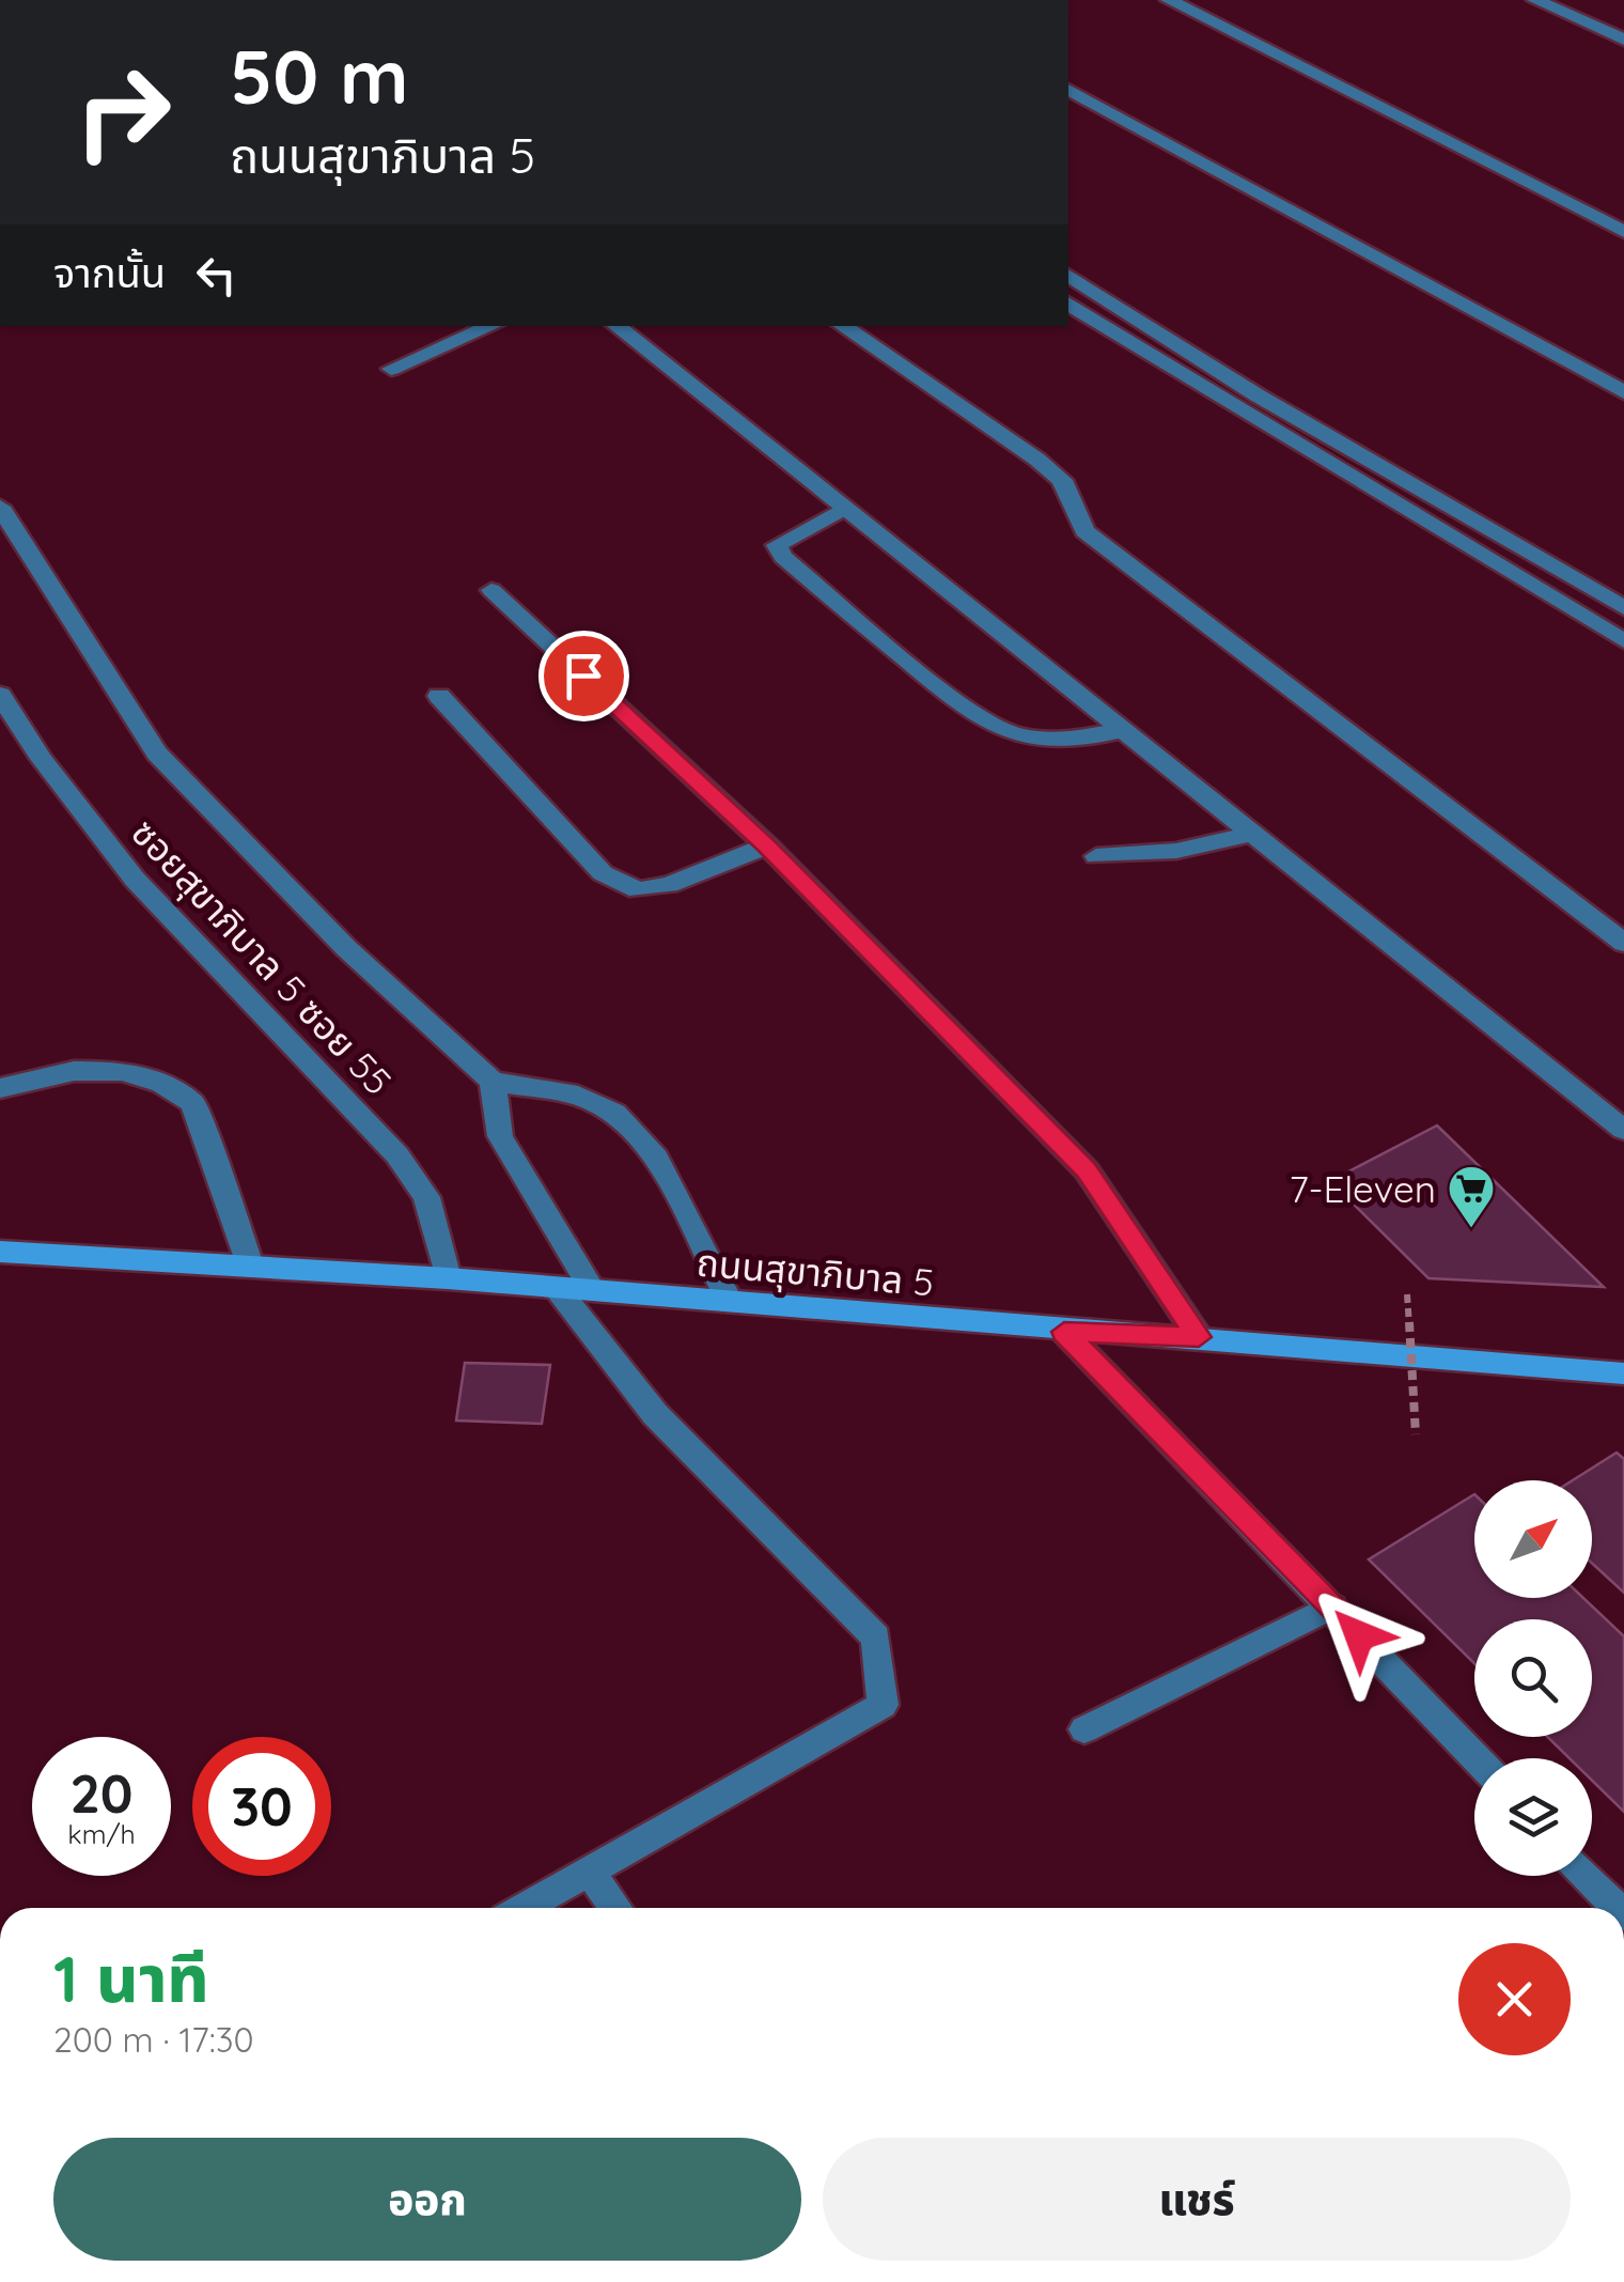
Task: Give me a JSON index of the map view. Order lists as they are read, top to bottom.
{
  "streets": {
    "main road": ["ถนนสุขาภิบาล 5"],
    "street": ["ซอยสุขาภิบาล 5 ซอย 55"]
  },
  "crossings": [
    ["ซอยสุขาภิบาล 5 ซอย 55", "ถนนสุขาภิบาล 5"]
  ],
  "places": {
    "supermarket": ["7-Eleven"]
  },
  "north": "top right",
  "page": {
    "turn": ["50 m", "ถนนสุขาภิบาล 5"],
    "then": "จากนั้น",
    "speed": "20 km/h",
    "limit": "30",
    "heading": ["1 นาที", "200 m · 17:30"],
    "buttons": ["ออก", "แชร์"]
  }
}
